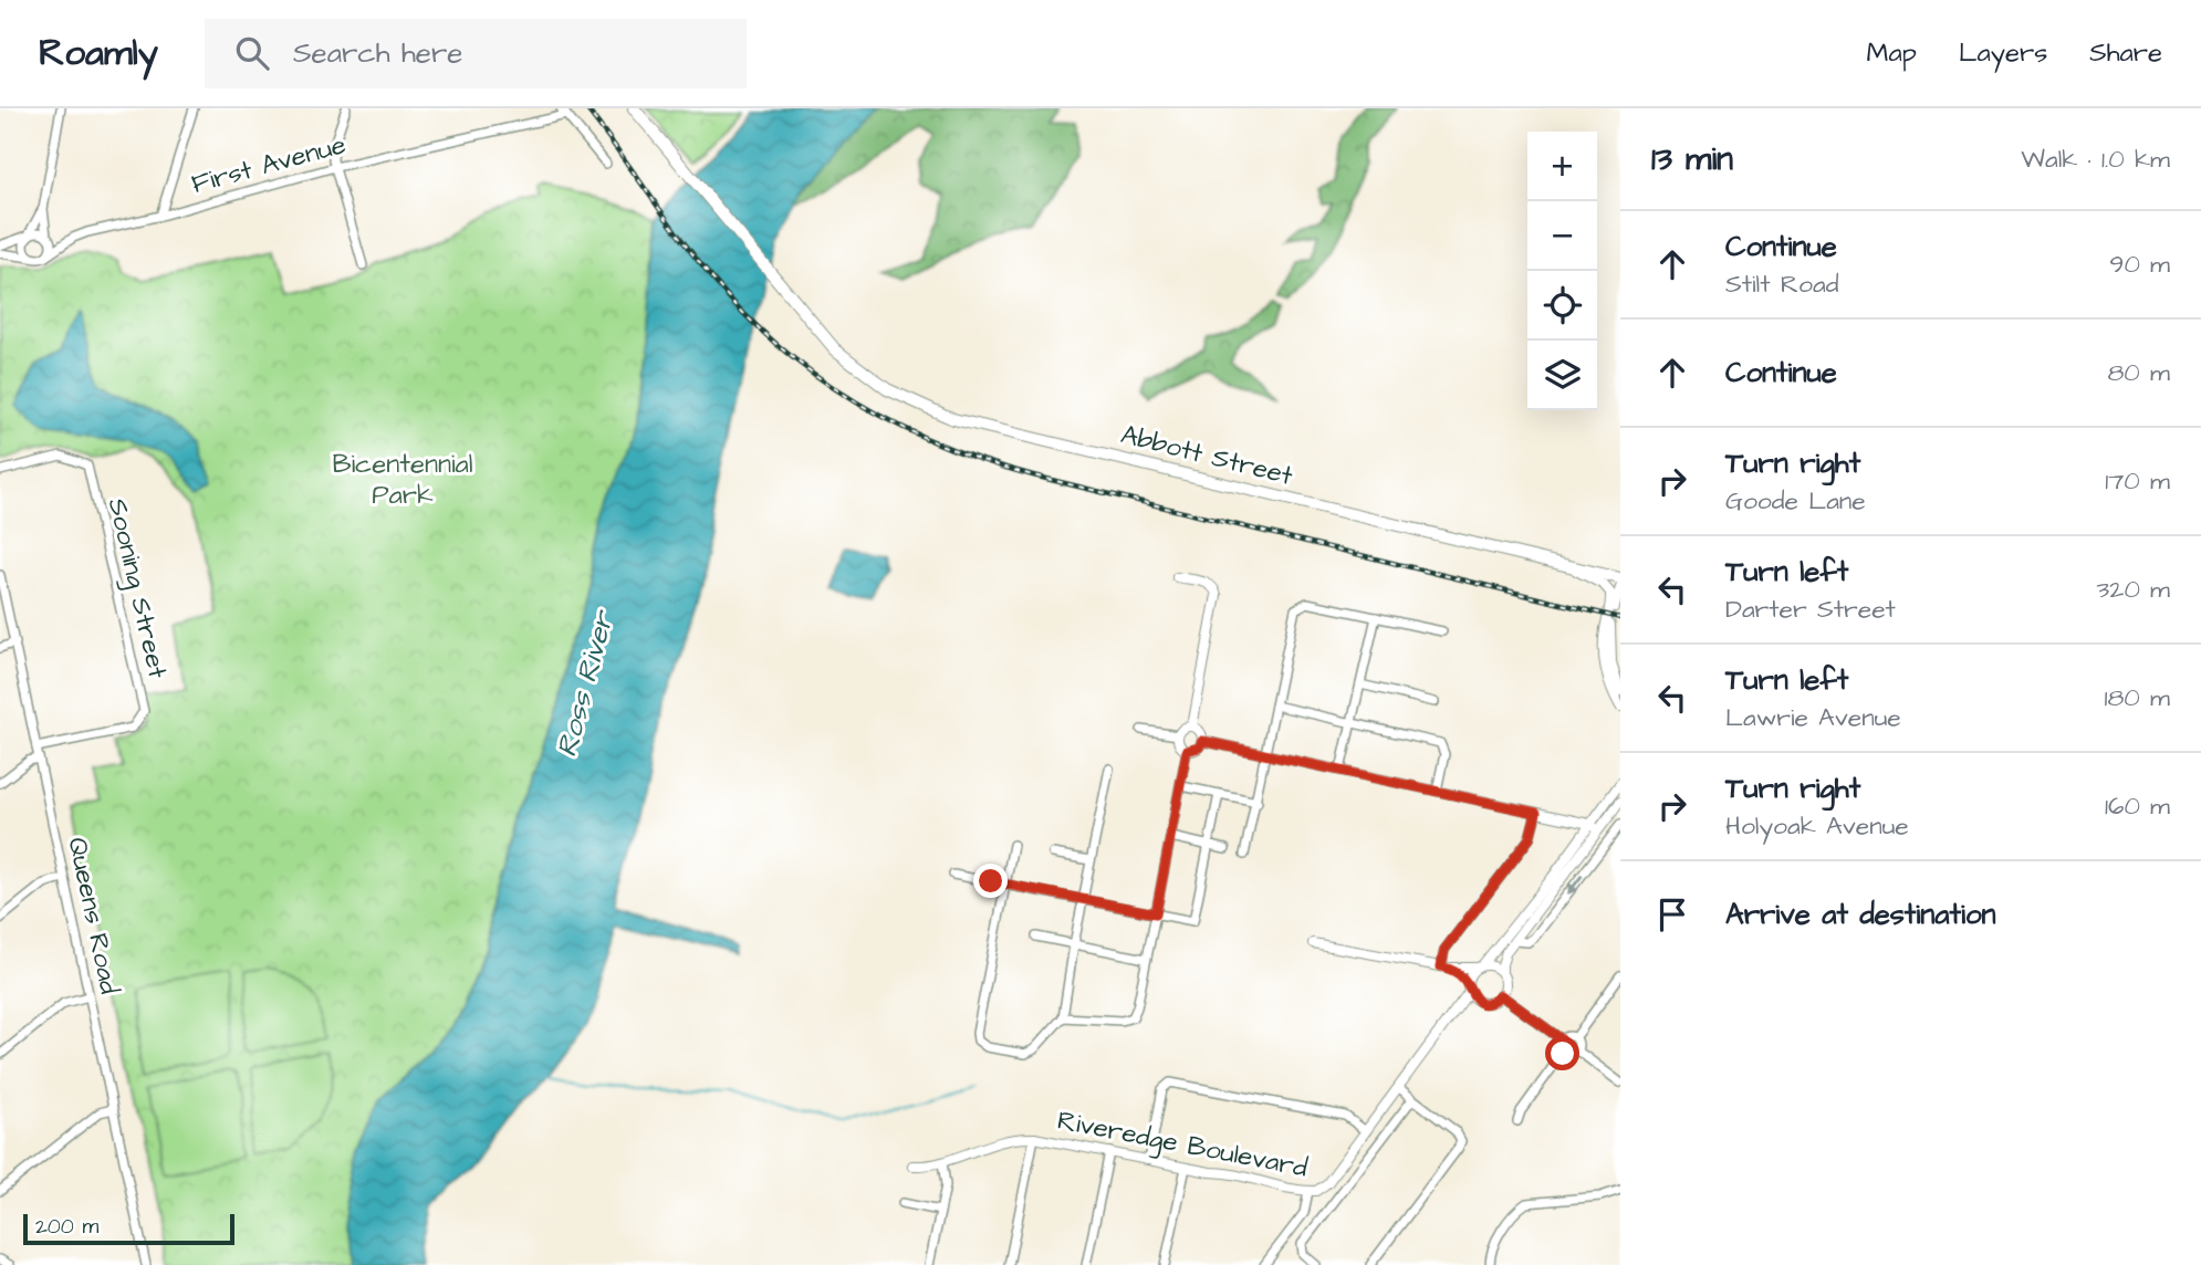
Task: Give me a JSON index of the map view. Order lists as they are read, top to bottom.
{
  "streets": {
    "main road": ["Abbott Street"],
    "street": [
      "First Avenue",
      "Sooning Street",
      "Queens Road",
      "Riveredge Boulevard"
    ]
  },
  "crossings": [
    ["Sooning Street", "Queens Road"]
  ],
  "water": ["Ross River"],
  "parks": ["Bicentennial Park"],
  "scale_bar": "200 m",
  "page": {
    "header": "Roamly",
    "search": "Search here",
    "nav": ["Map", "Layers", "Share"],
    "heading": ["13 min", "Walk · 1.0 km"],
    "map_buttons": ["+", "−"],
    "list": [
      ["Continue", "Stilt Road", "90 m"],
      ["Continue", "80 m"],
      ["Turn right", "Goode Lane", "170 m"],
      ["Turn left", "Darter Street", "320 m"],
      ["Turn left", "Lawrie Avenue", "180 m"],
      ["Turn right", "Holyoak Avenue", "160 m"],
      "Arrive at destination"
    ],
    "scale": "200 m"
  }
}
